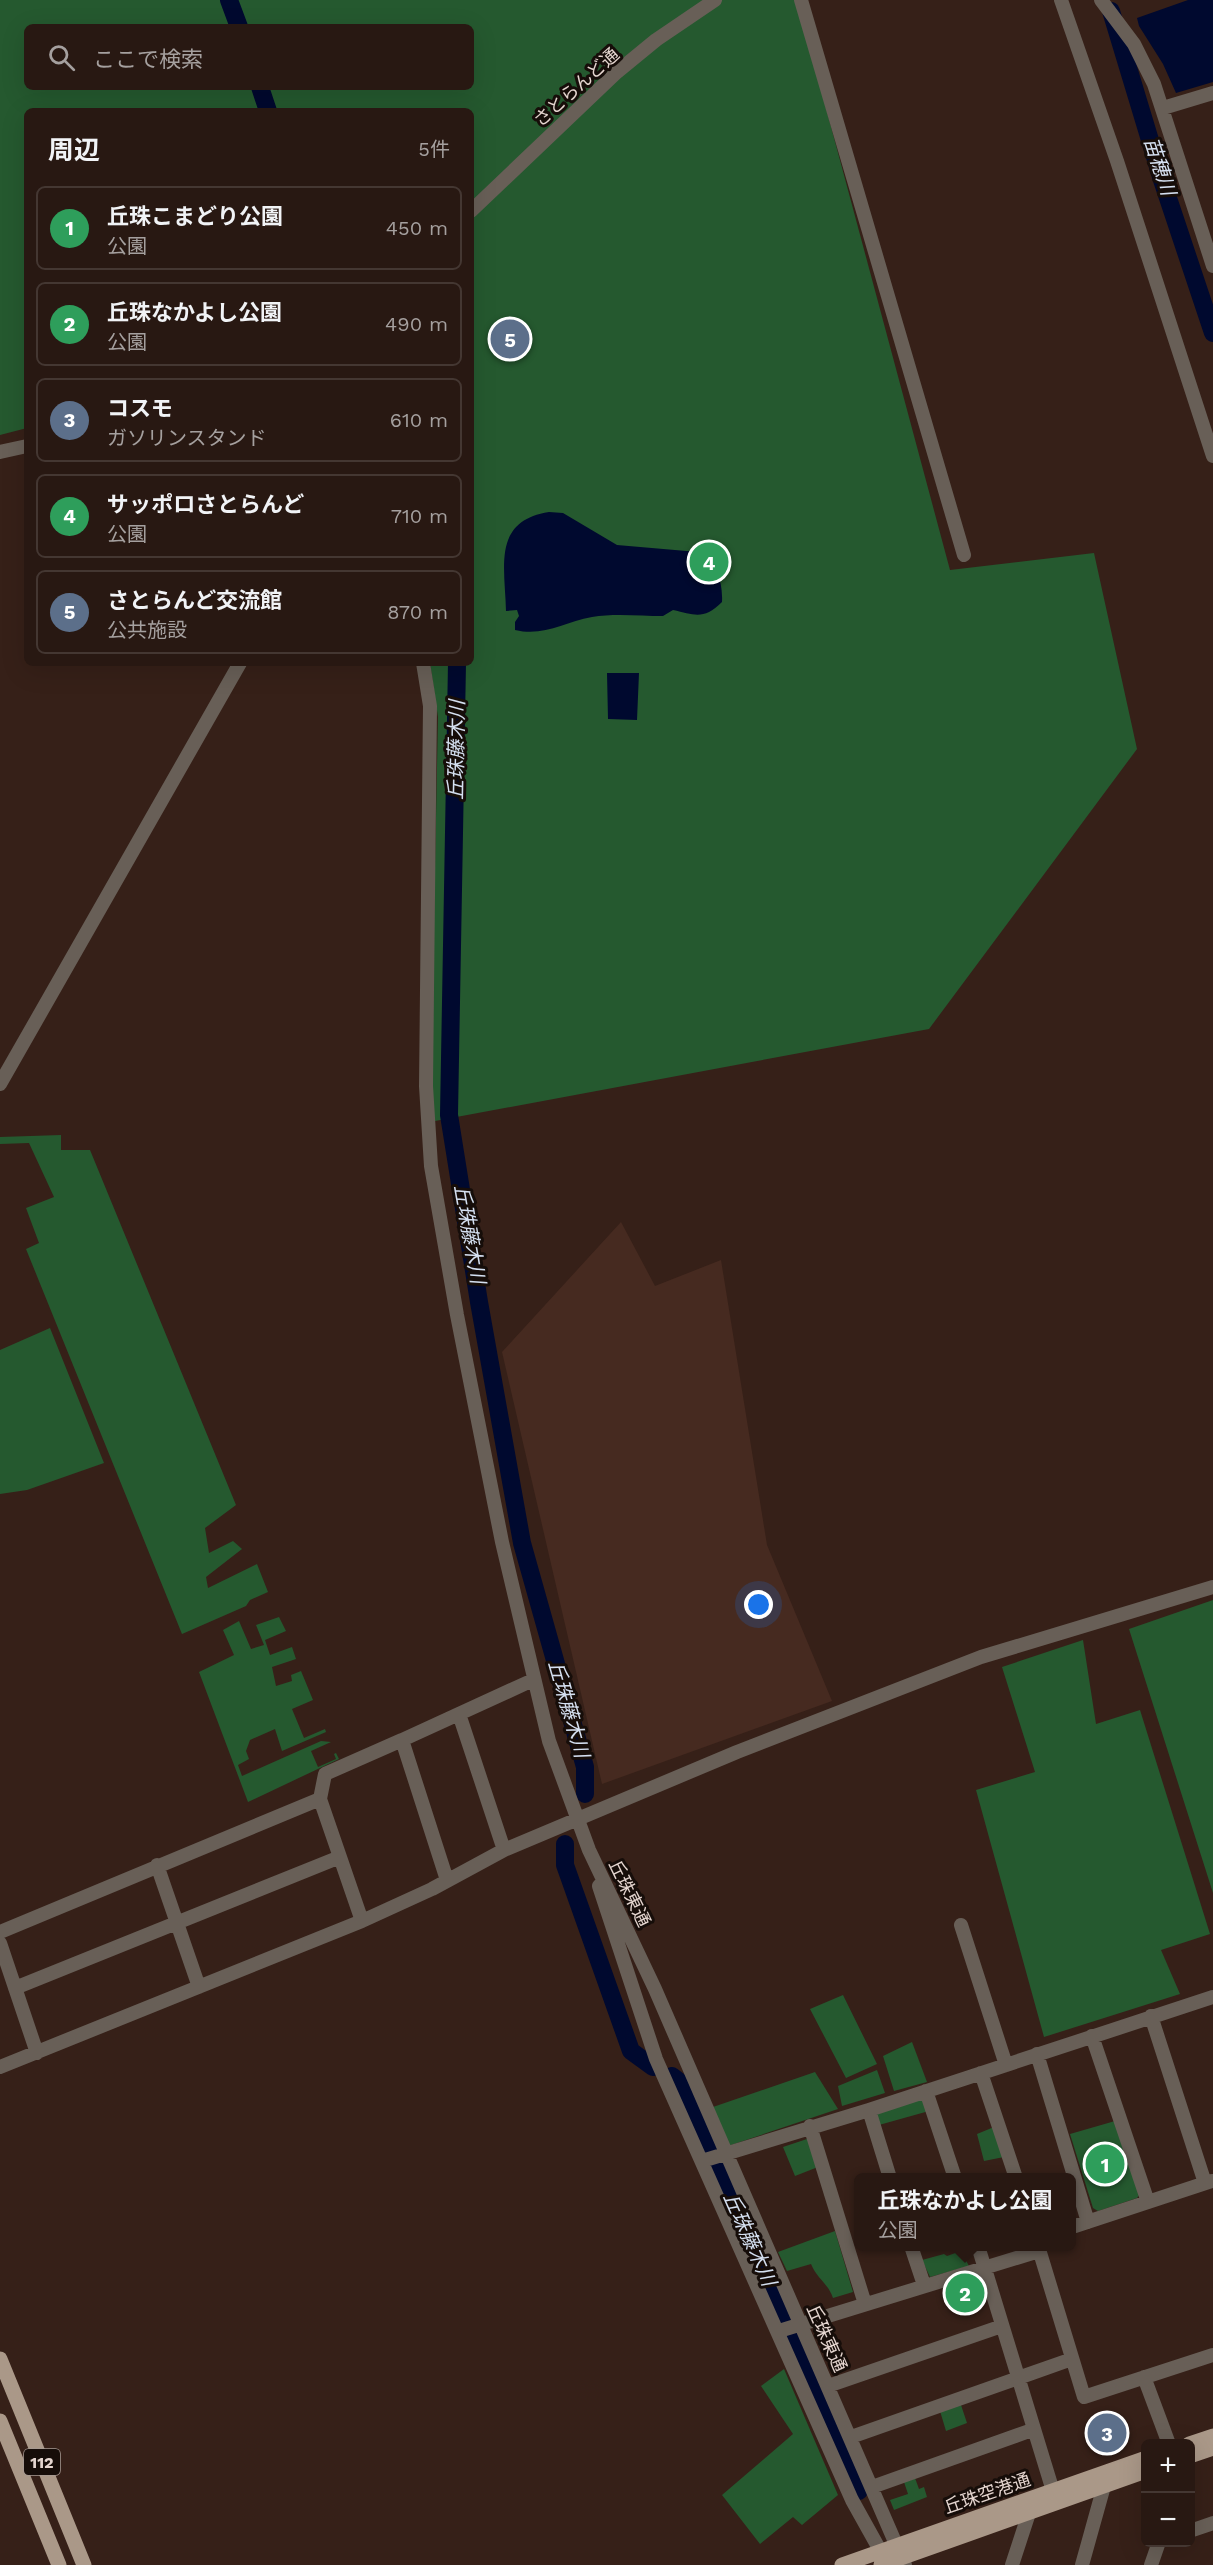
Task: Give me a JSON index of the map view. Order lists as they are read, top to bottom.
{
  "streets": {
    "main road": ["112", "丘珠空港通"],
    "street": ["さとらんど通", "丘珠東通"]
  },
  "crossings": [
    ["丘珠東通", "丘珠空港通"]
  ],
  "water": ["苗穂川", "丘珠藤木川"],
  "page": {
    "search": "ここで検索",
    "heading": ["周辺", "5件"],
    "list": [
      {
        "mark": "1",
        "name": "丘珠こまどり公園",
        "note": "公園",
        "value": "450 m"
      },
      {
        "mark": "2",
        "name": "丘珠なかよし公園",
        "note": "公園",
        "value": "490 m"
      },
      {
        "mark": "3",
        "name": "コスモ",
        "note": "ガソリンスタンド",
        "value": "610 m"
      },
      {
        "mark": "4",
        "name": "サッポロさとらんど",
        "note": "公園",
        "value": "710 m"
      },
      {
        "mark": "5",
        "name": "さとらんど交流館",
        "note": "公共施設",
        "value": "870 m"
      }
    ],
    "pins": [
      "5",
      "4",
      "1",
      "2",
      "3"
    ],
    "popup": ["丘珠なかよし公園", "公園"],
    "map_buttons": ["+", "−"]
  }
}
